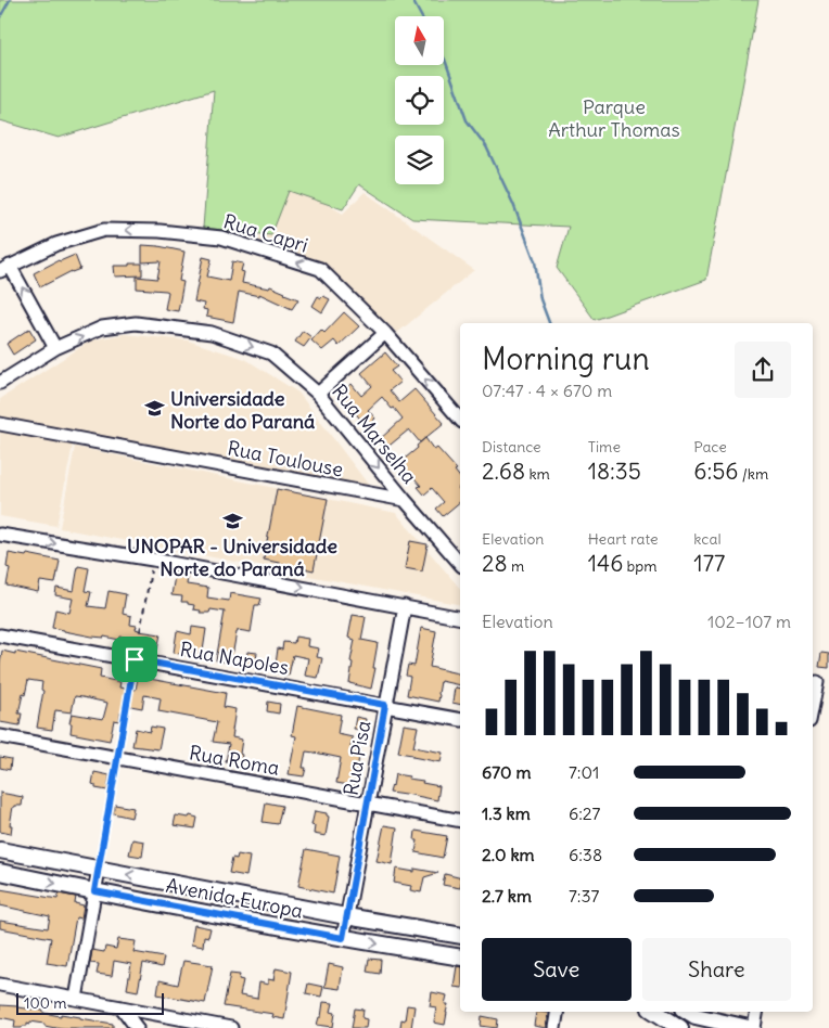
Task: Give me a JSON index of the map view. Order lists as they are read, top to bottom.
{
  "streets": {
    "main road": ["Avenida Europa"],
    "street": [
      "Rua Capri",
      "Rua Marselha",
      "Rua Toulouse",
      "Rua Napoles",
      "Rua Pisa",
      "Rua Roma"
    ]
  },
  "crossings": [
    ["Rua Marselha", "Rua Toulouse"],
    ["Rua Napoles", "Rua Pisa"],
    ["Rua Pisa", "Rua Roma"],
    ["Rua Pisa", "Avenida Europa"]
  ],
  "one_way": ["Rua Capri", "Rua Marselha"],
  "parks": ["Parque Arthur Thomas"],
  "places": {
    "school or university": ["Universidade Norte do Paraná", "UNOPAR - Universidade Norte do Paraná"]
  },
  "scale_bar": "100 m",
  "north": "top",
  "page": {
    "heading": ["Morning run", "07:47 · 4 × 670 m"],
    "stats": [
      ["Distance", "2.68 km"],
      ["Time", "18:35"],
      ["Pace", "6:56 /km"],
      ["Elevation", "28 m"],
      ["Heart rate", "146 bpm"],
      ["kcal", "177"]
    ],
    "chart": ["Elevation", "102–107 m"],
    "list": [
      {
        "name": "670 m",
        "note": "7:01"
      },
      {
        "name": "1.3 km",
        "note": "6:27"
      },
      {
        "name": "2.0 km",
        "note": "6:38"
      },
      {
        "name": "2.7 km",
        "note": "7:37"
      }
    ],
    "buttons": ["Save", "Share"],
    "scale": "100 m"
  }
}
